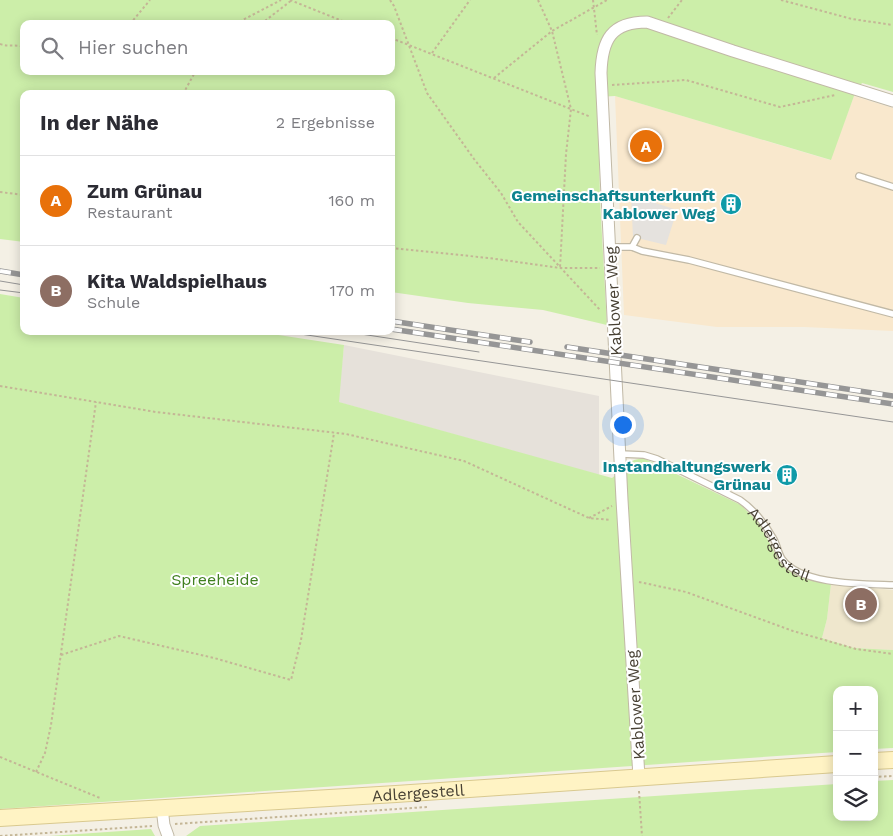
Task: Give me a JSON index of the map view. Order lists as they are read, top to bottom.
{
  "streets": {
    "main road": ["Adlergestell"],
    "street": ["Kablower Weg"]
  },
  "crossings": [
    ["Kablower Weg", "Adlergestell"]
  ],
  "parks": ["Spreeheide"],
  "places": {
    "building": ["Gemeinschaftsunterkunft Kablower Weg", "Instandhaltungswerk Grünau"]
  },
  "page": {
    "search": "Hier suchen",
    "heading": ["In der Nähe", "2 Ergebnisse"],
    "pins": ["A", "B"],
    "list": [
      {
        "mark": "A",
        "name": "Zum Grünau",
        "note": "Restaurant",
        "value": "160 m"
      },
      {
        "mark": "B",
        "name": "Kita Waldspielhaus",
        "note": "Schule",
        "value": "170 m"
      }
    ],
    "map_buttons": ["+", "−"]
  }
}
